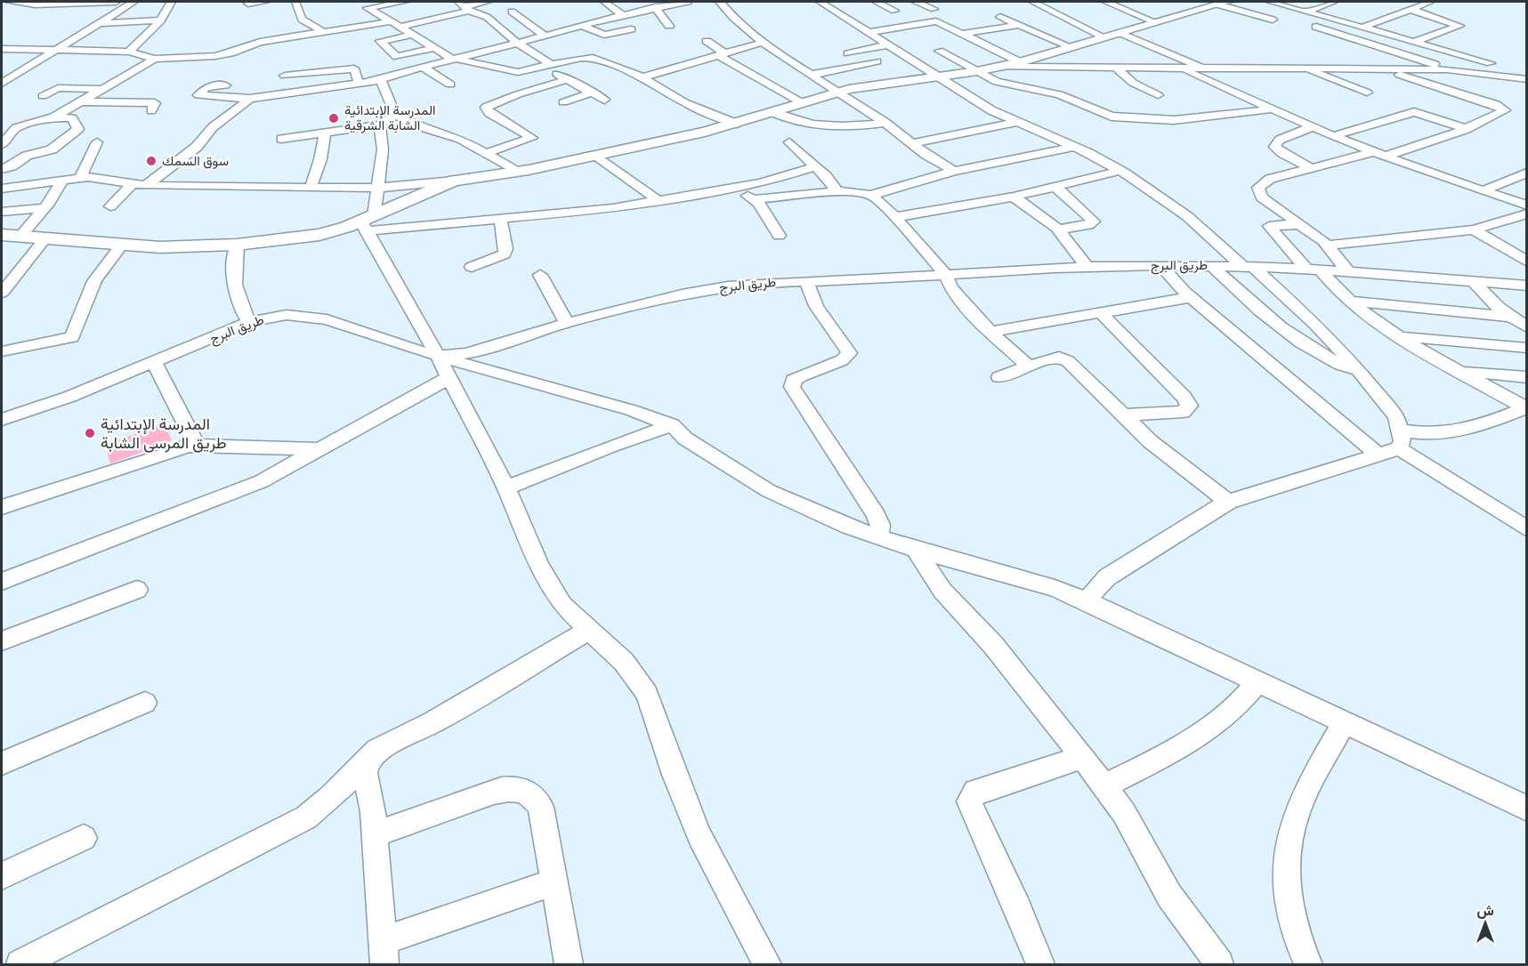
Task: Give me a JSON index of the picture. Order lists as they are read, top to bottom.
{
  "streets": {
    "street": ["طريق البرج"]
  },
  "places": ["المدرسة الإبتدائية الشابة الشرقية", "سوق السمك", "المدرسة الإبتدائية طريق المرسى الشابة"],
  "north": "top"
}
